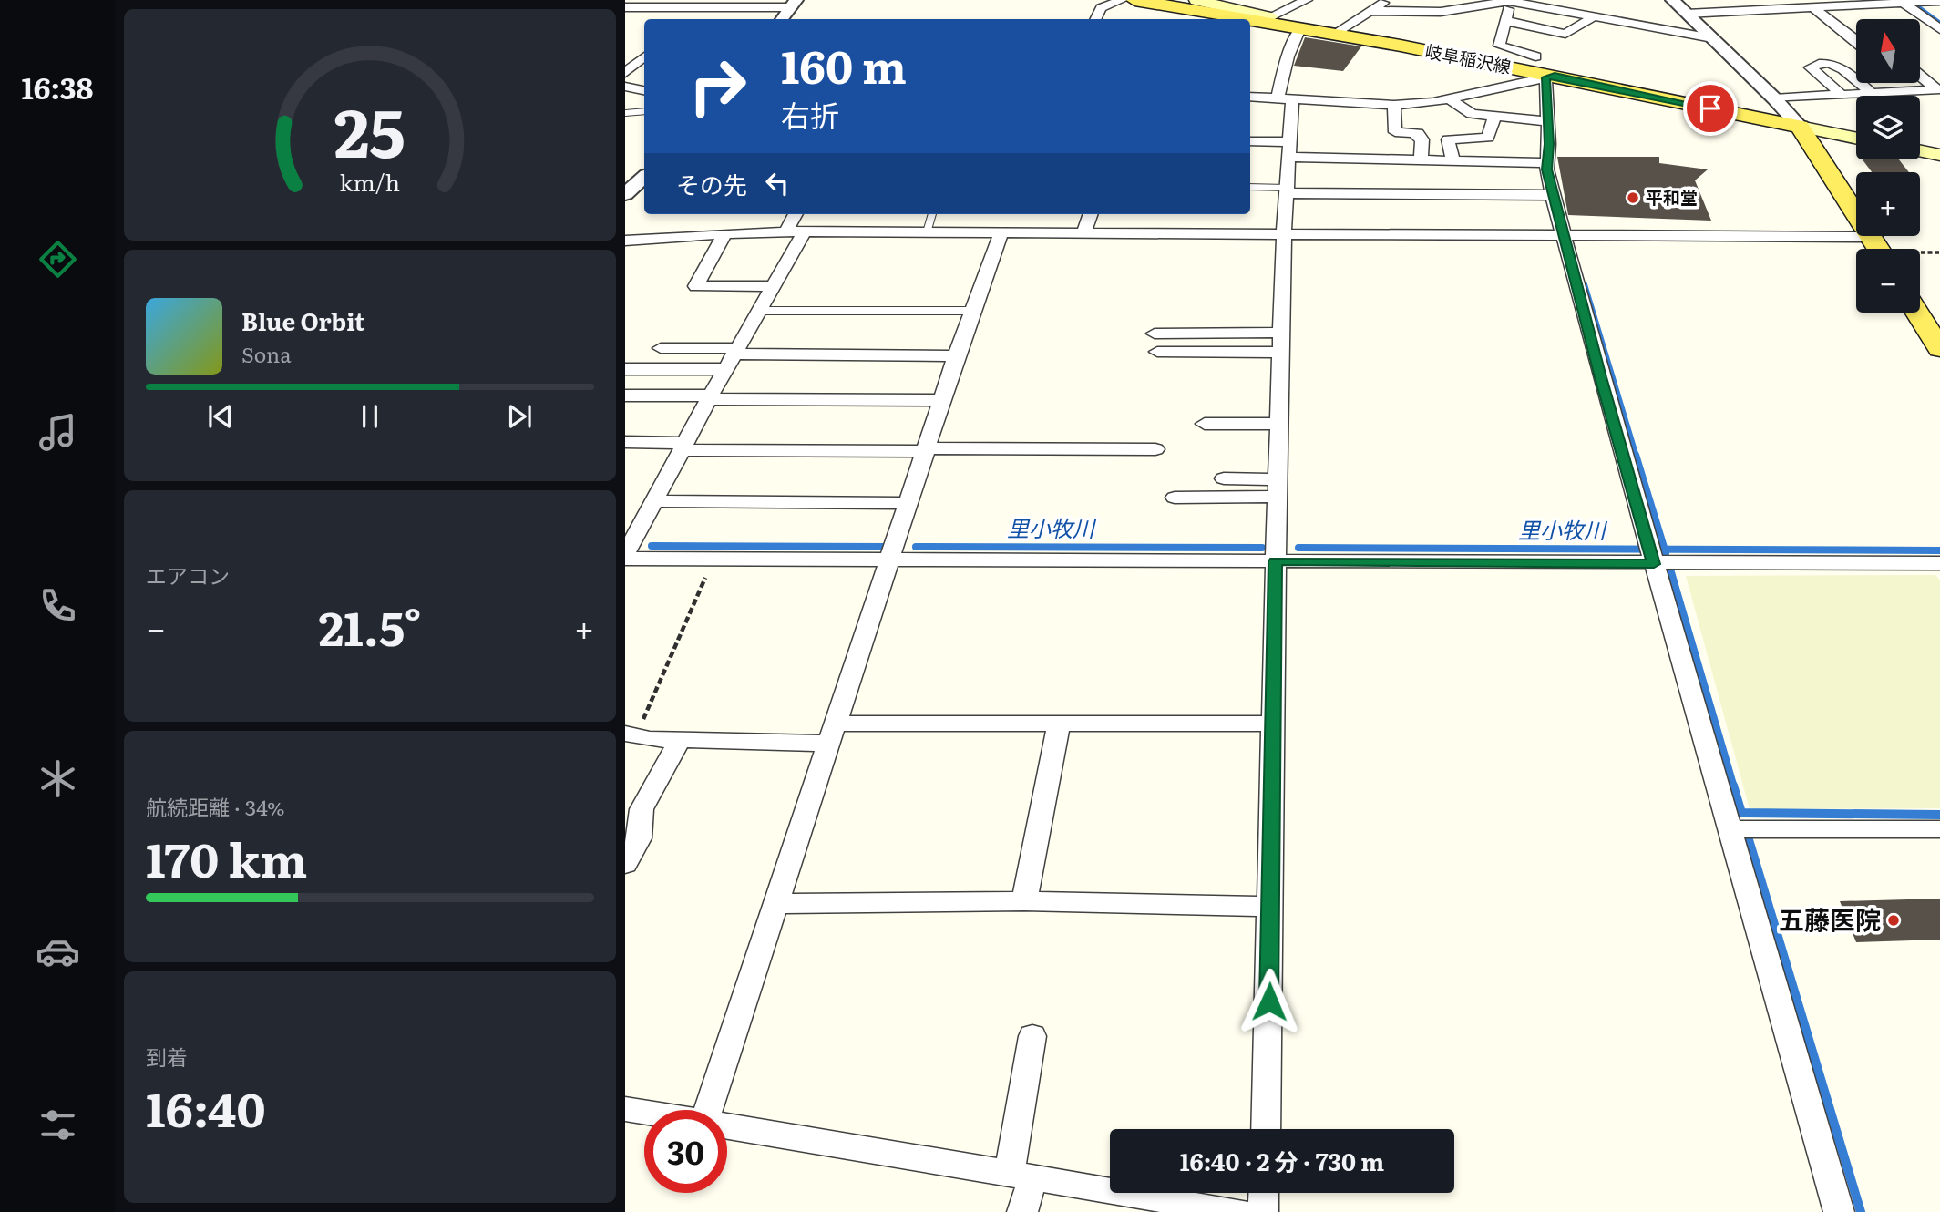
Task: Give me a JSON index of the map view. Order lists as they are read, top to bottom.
{
  "streets": {
    "main road": ["岐阜稲沢線"]
  },
  "water": ["里小牧川"],
  "places": ["平和堂", "五藤医院"],
  "north": "top",
  "page": {
    "tabs": "16:38",
    "map_buttons": ["+", "−"],
    "turn": ["160 m", "右折"],
    "then": "その先",
    "song": ["Blue Orbit", "Sona"],
    "tile": [
      "エアコン",
      ["航続距離 · 34%", "170 km"],
      ["到着", "16:40"]
    ],
    "heat": ["−", "21.5°", "+"],
    "limit": "30",
    "trip": "16:40 · 2 分 · 730 m",
    "gauge": ["25", "km/h"]
  }
}
